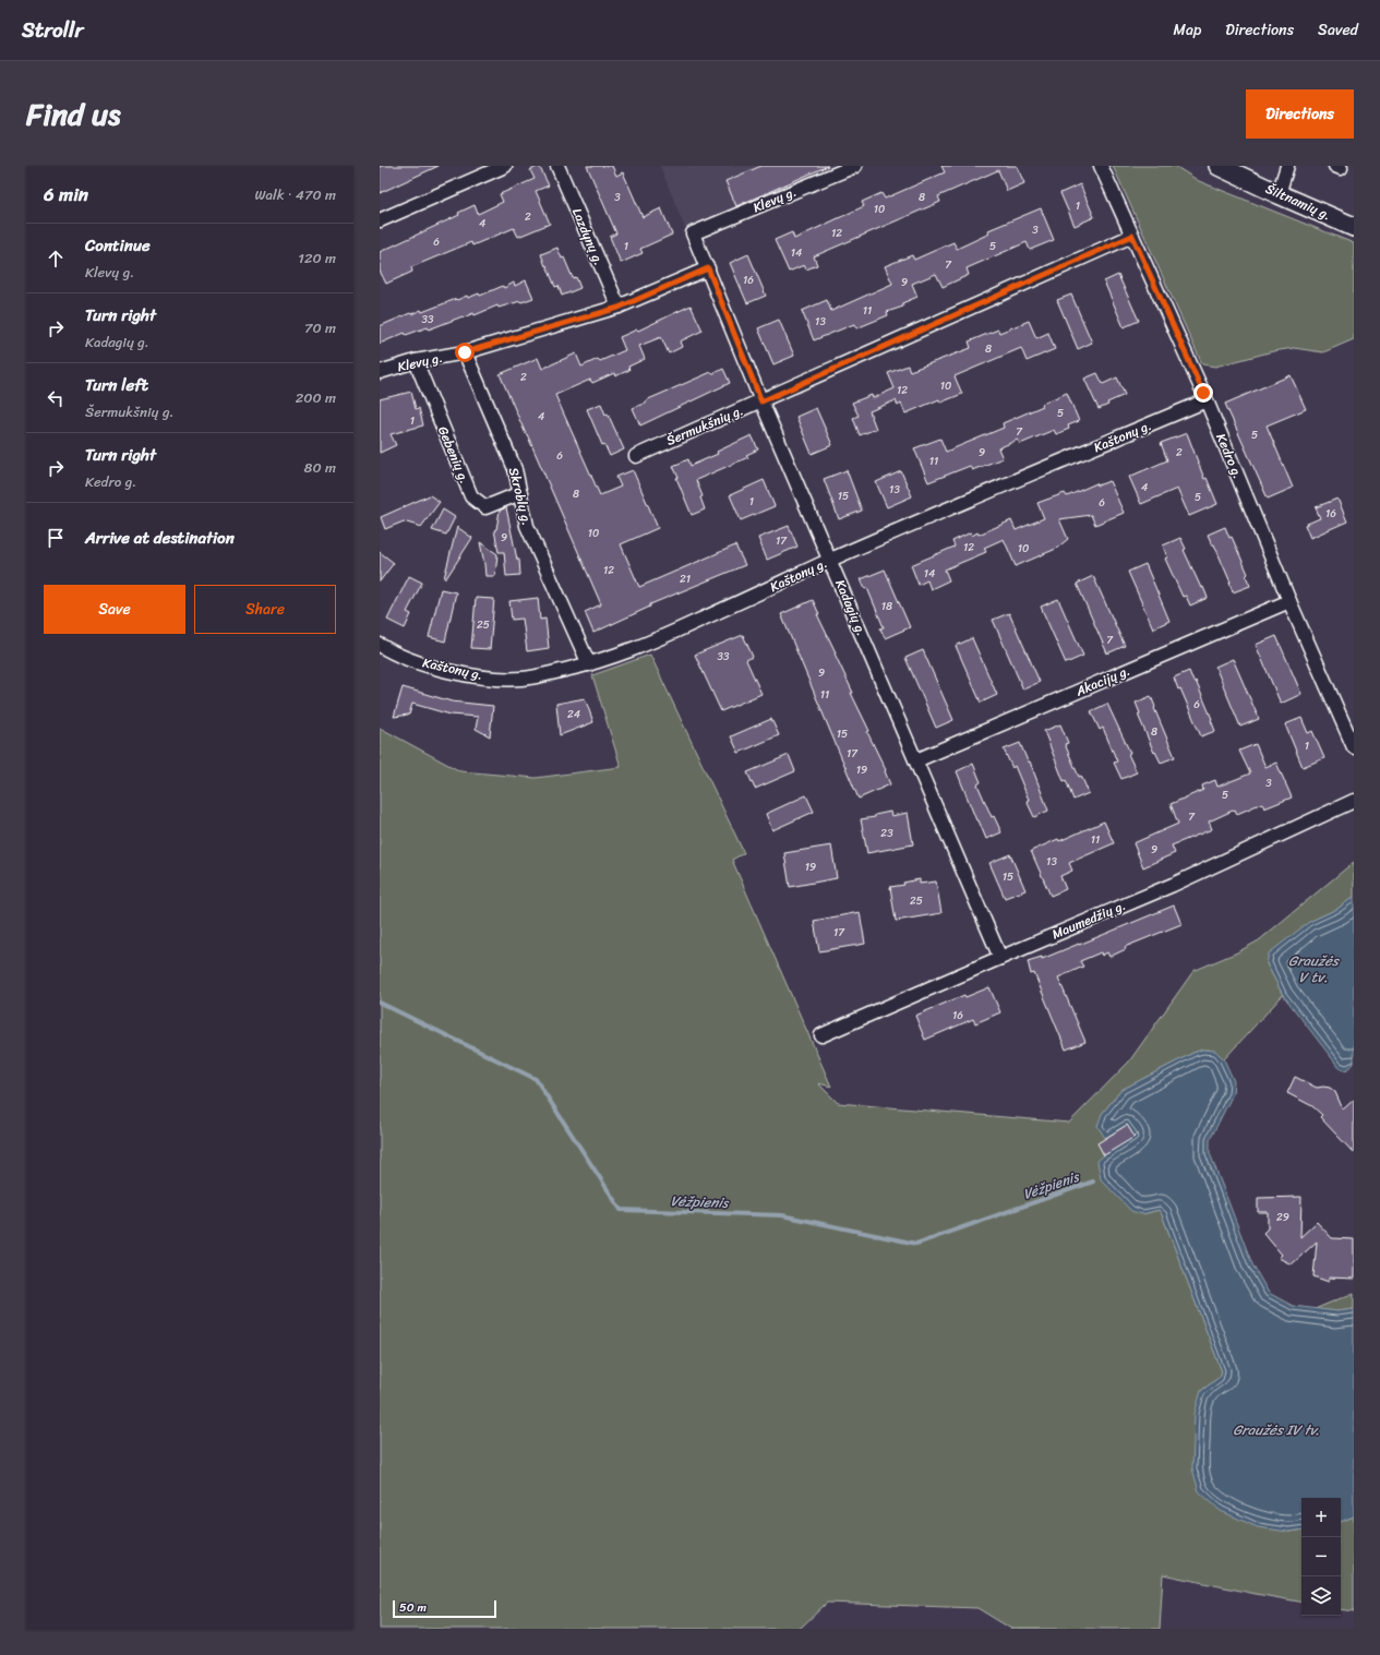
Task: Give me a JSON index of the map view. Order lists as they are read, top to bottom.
{
  "streets": {
    "main road": ["Šiltnamių g."],
    "street": [
      "Klevų g.",
      "Lazdynų g.",
      "Šermukšnių g.",
      "Kaštonų g.",
      "Gebenių g.",
      "Kedro g.",
      "Skroblų g.",
      "Kadagių g.",
      "Akacijų g.",
      "Maumedžių g."
    ]
  },
  "crossings": [
    ["Klevų g.", "Lazdynų g."],
    ["Klevų g.", "Gebenių g."],
    ["Klevų g.", "Skroblų g."],
    ["Klevų g.", "Kadagių g."],
    ["Šermukšnių g.", "Kedro g."],
    ["Šermukšnių g.", "Kadagių g."],
    ["Kaštonų g.", "Kedro g."],
    ["Kaštonų g.", "Skroblų g."],
    ["Kaštonų g.", "Kadagių g."],
    ["Gebenių g.", "Skroblų g."],
    ["Kedro g.", "Akacijų g."],
    ["Kadagių g.", "Akacijų g."],
    ["Kadagių g.", "Maumedžių g."]
  ],
  "water": ["Graužės V tv.", "Vėžpienis", "Graužės IV tv."],
  "house_numbers": [
    "3",
    "8",
    "1",
    "10",
    "2",
    "4",
    "3",
    "12",
    "6",
    "1",
    "5",
    "14",
    "7",
    "16",
    "9",
    "11",
    "33",
    "13",
    "8",
    "2",
    "10",
    "12",
    "5",
    "4",
    "1",
    "7",
    "5",
    "9",
    "2",
    "6",
    "11",
    "4",
    "13",
    "8",
    "15",
    "5",
    "1",
    "6",
    "16",
    "10",
    "9",
    "17",
    "12",
    "10",
    "12",
    "14",
    "21",
    "18",
    "25",
    "7",
    "33",
    "9",
    "11",
    "6",
    "24",
    "8",
    "15",
    "1",
    "17",
    "19",
    "3",
    "5",
    "7",
    "23",
    "11",
    "9",
    "13",
    "19",
    "15",
    "25",
    "17",
    "16",
    "29"
  ],
  "scale_bar": "50 m",
  "page": {
    "header": "Strollr",
    "nav": ["Map", "Directions", "Saved"],
    "title": "Find us",
    "buttons": [
      "Directions",
      ["Save", "Share"]
    ],
    "heading": ["6 min", "Walk · 470 m"],
    "list": [
      ["Continue", "Klevų g.", "120 m"],
      ["Turn right", "Kadagių g.", "70 m"],
      ["Turn left", "Šermukšnių g.", "200 m"],
      ["Turn right", "Kedro g.", "80 m"],
      "Arrive at destination"
    ],
    "map_buttons": ["+", "−"],
    "scale": "50 m"
  }
}
